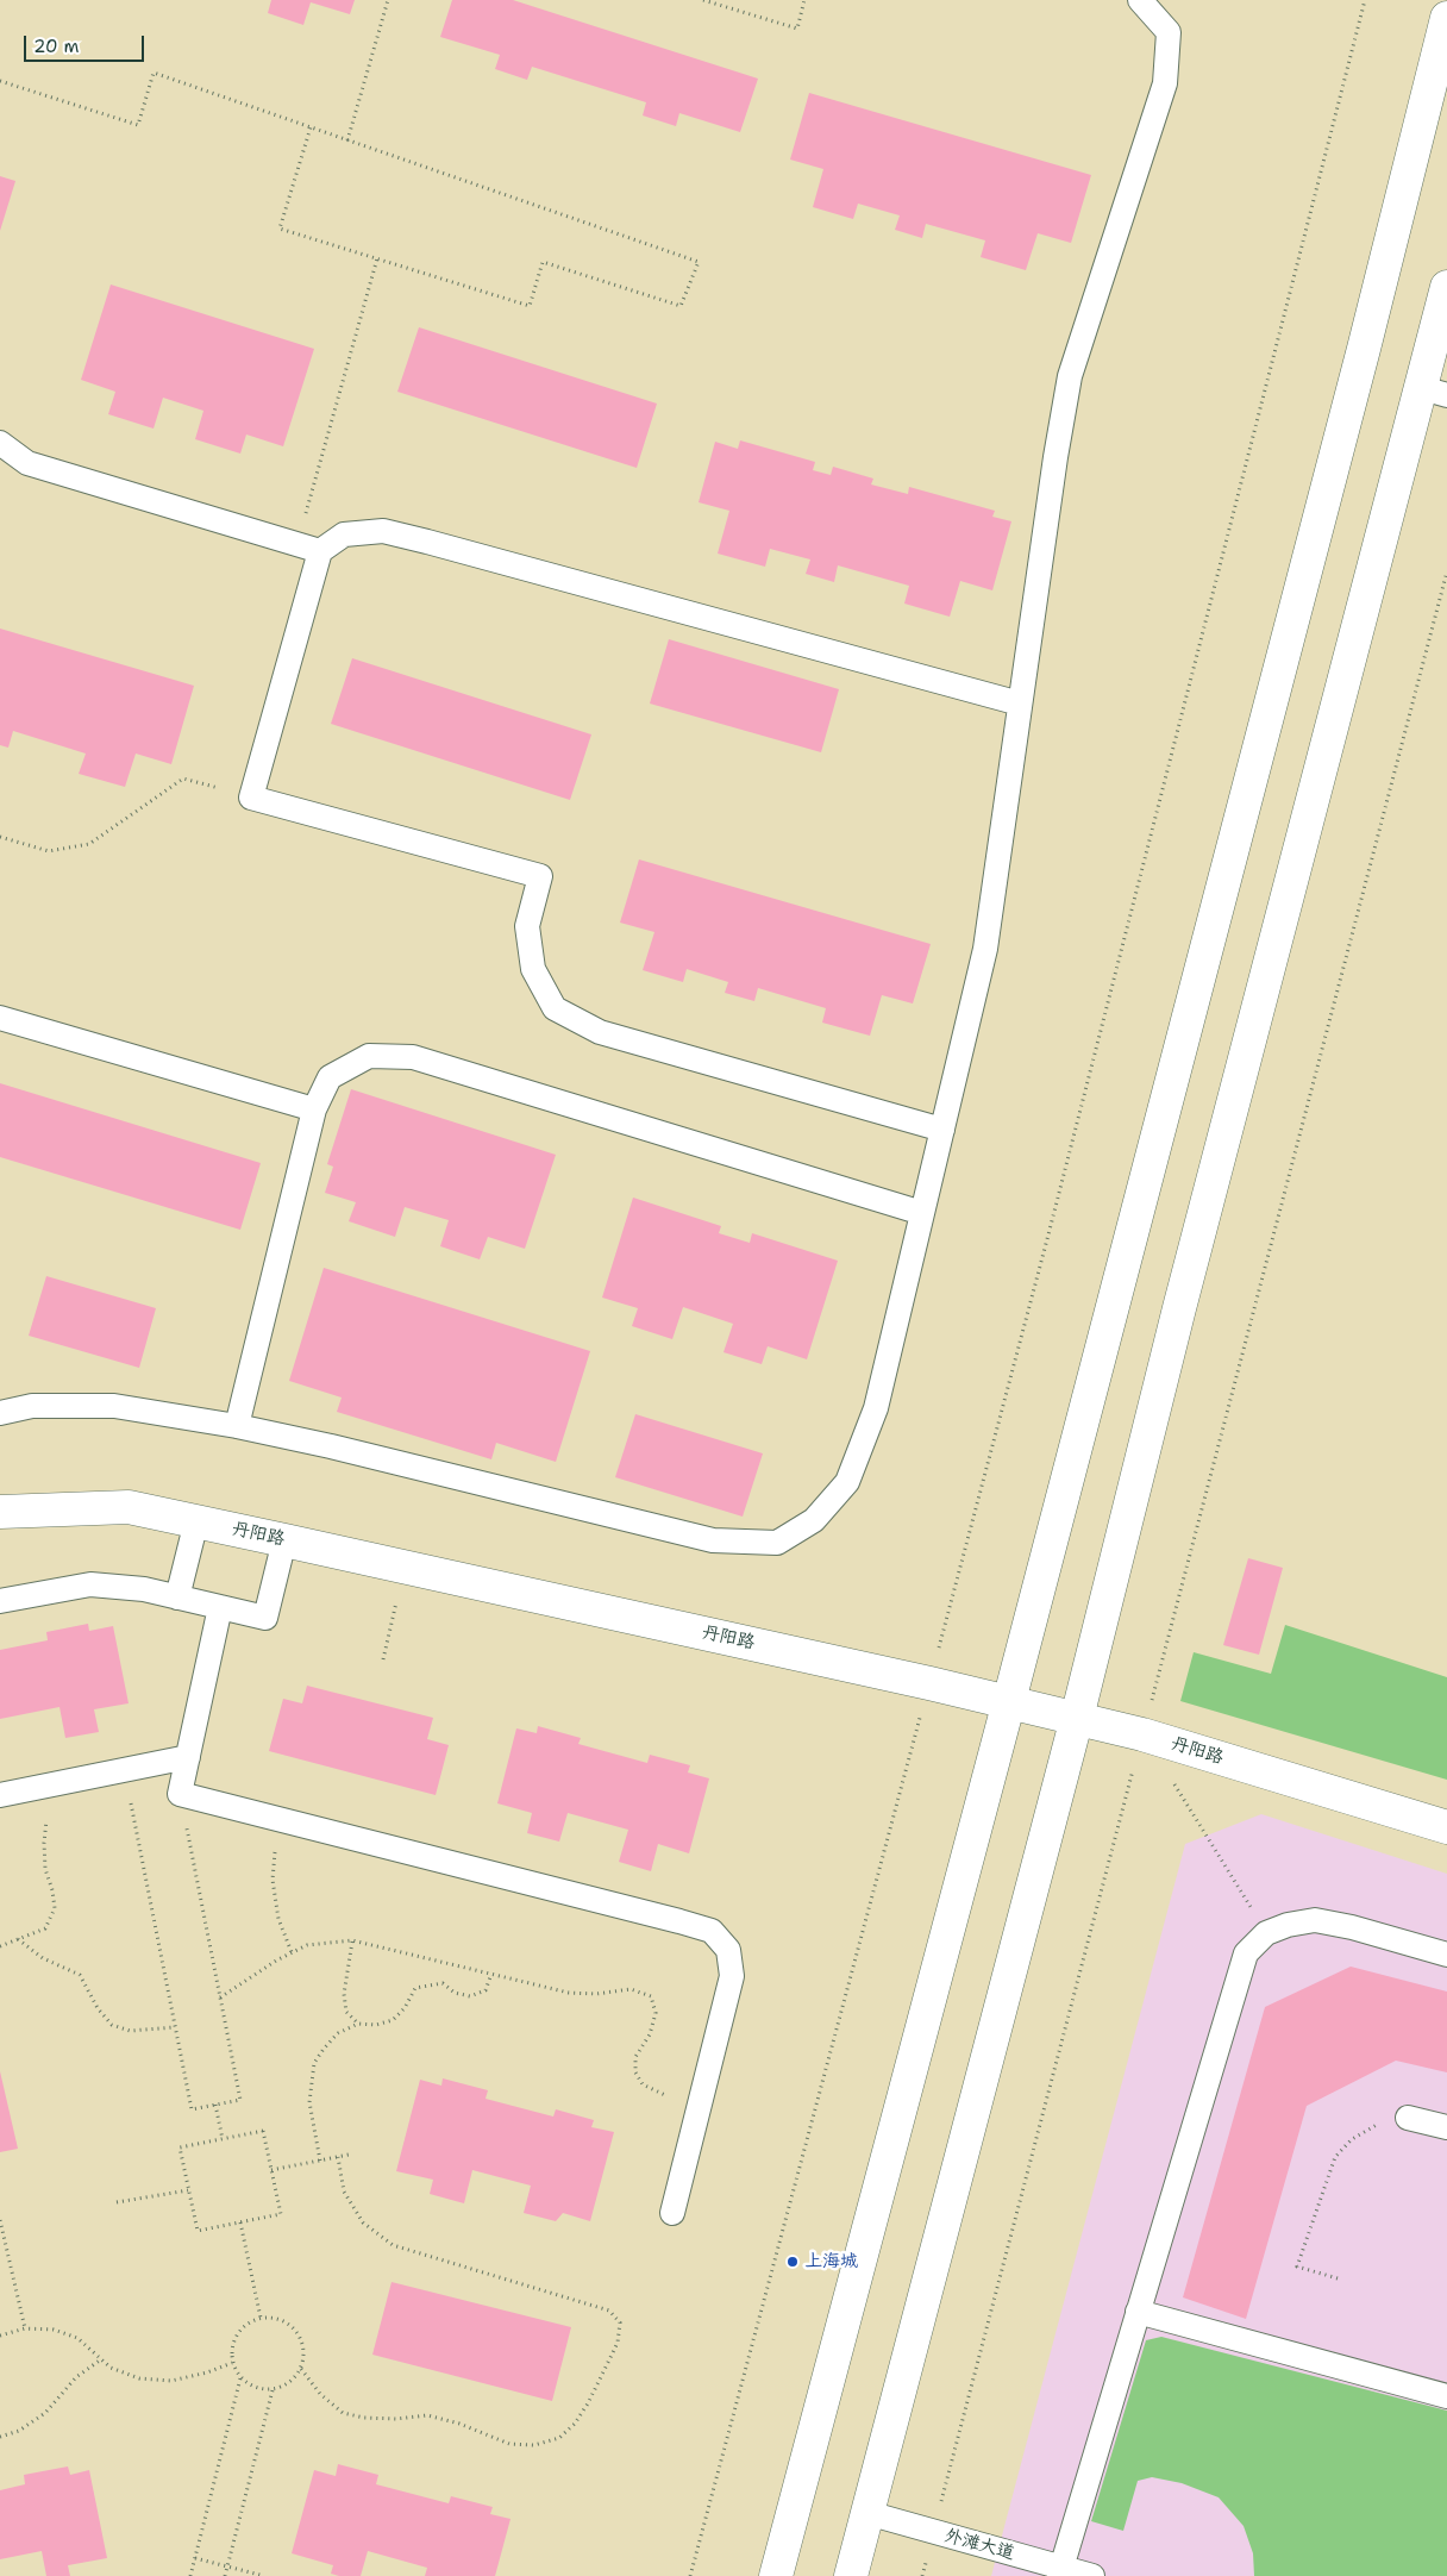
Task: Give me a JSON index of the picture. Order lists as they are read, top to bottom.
{
  "streets": {
    "main road": ["丹阳路"],
    "lane": ["外滩大道"]
  },
  "places": ["上海城"],
  "scale_bar": "20 m"
}
